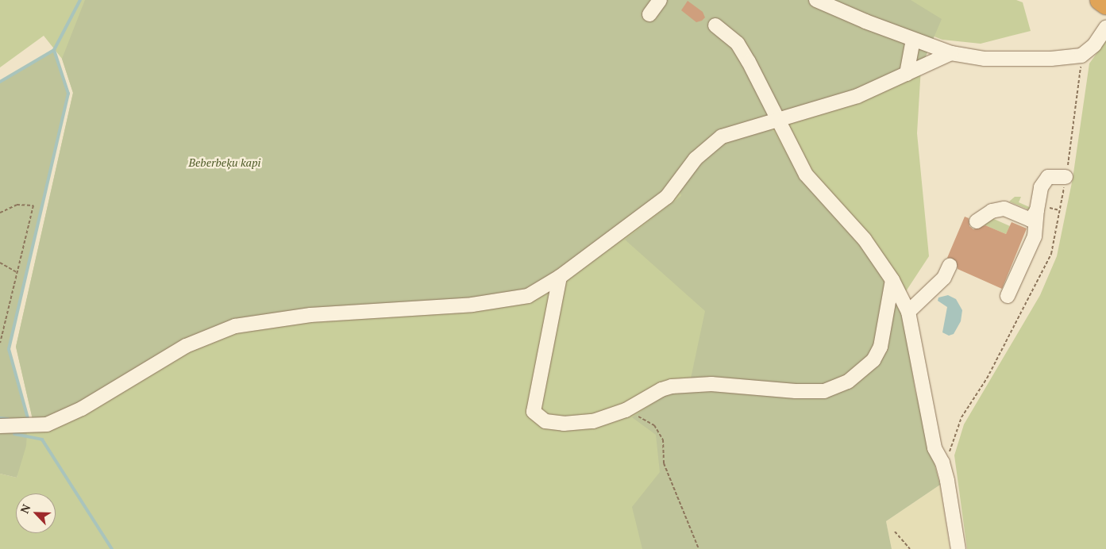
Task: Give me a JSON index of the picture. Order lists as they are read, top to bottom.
{
  "parks": ["Beberbeķu kapi"],
  "north": "top left"
}
